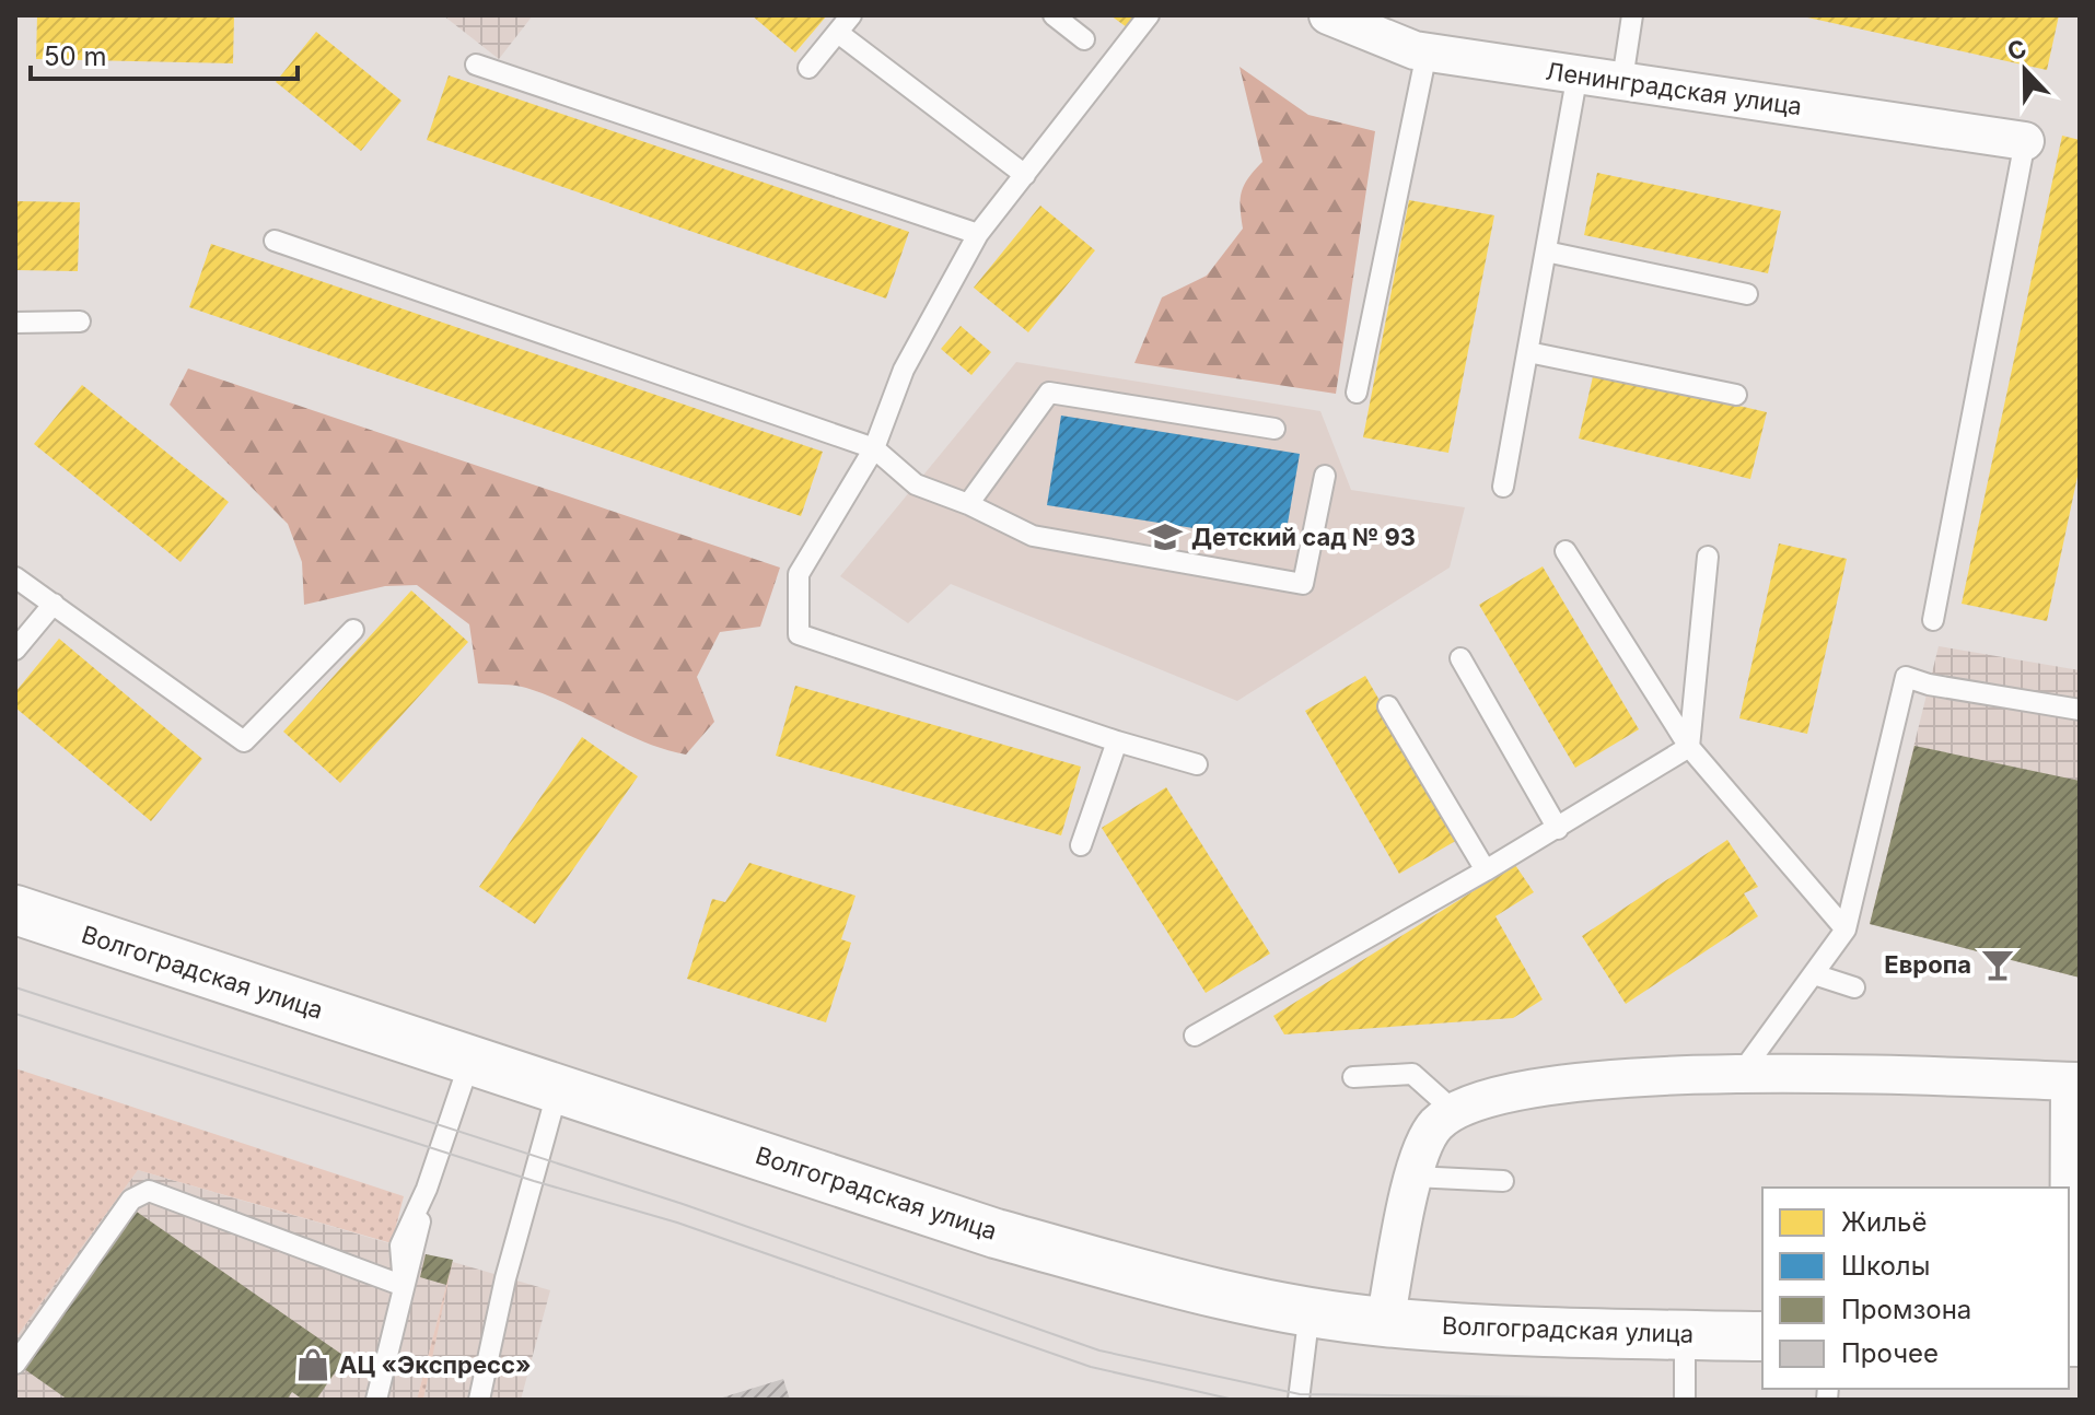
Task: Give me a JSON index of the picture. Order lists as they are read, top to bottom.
{
  "streets": {
    "street": ["Ленинградская улица", "Волгоградская улица"]
  },
  "places": {
    "school or university": ["Детский сад № 93"],
    "bar": ["Европа"],
    "shop": ["АЦ «Экспресс»"]
  },
  "legend": [
    "Жильё",
    "Школы",
    "Промзона",
    "Прочее"
  ],
  "scale_bar": "50 m",
  "north": "top"
}
